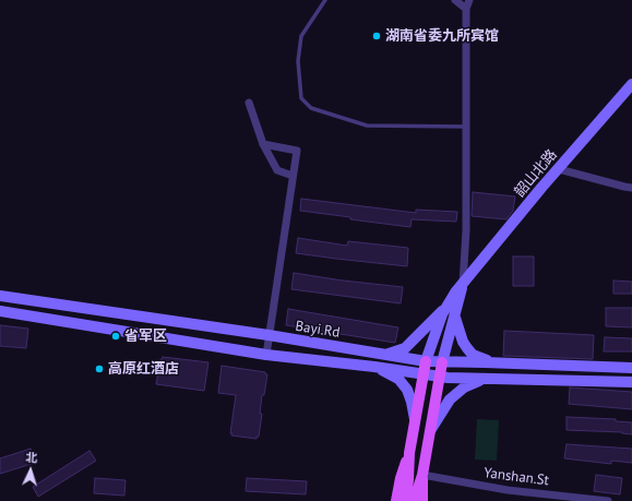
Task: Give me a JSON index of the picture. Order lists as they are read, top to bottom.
{
  "streets": {
    "main road": ["韶山北路", "Bayi.Rd"],
    "street": ["Yanshan.St"]
  },
  "crossings": [
    ["韶山北路", "Bayi.Rd"],
    ["韶山北路", "Yanshan.St"]
  ],
  "places": ["湖南省委九所宾馆", "省军区", "高原红酒店"],
  "north": "top"
}
